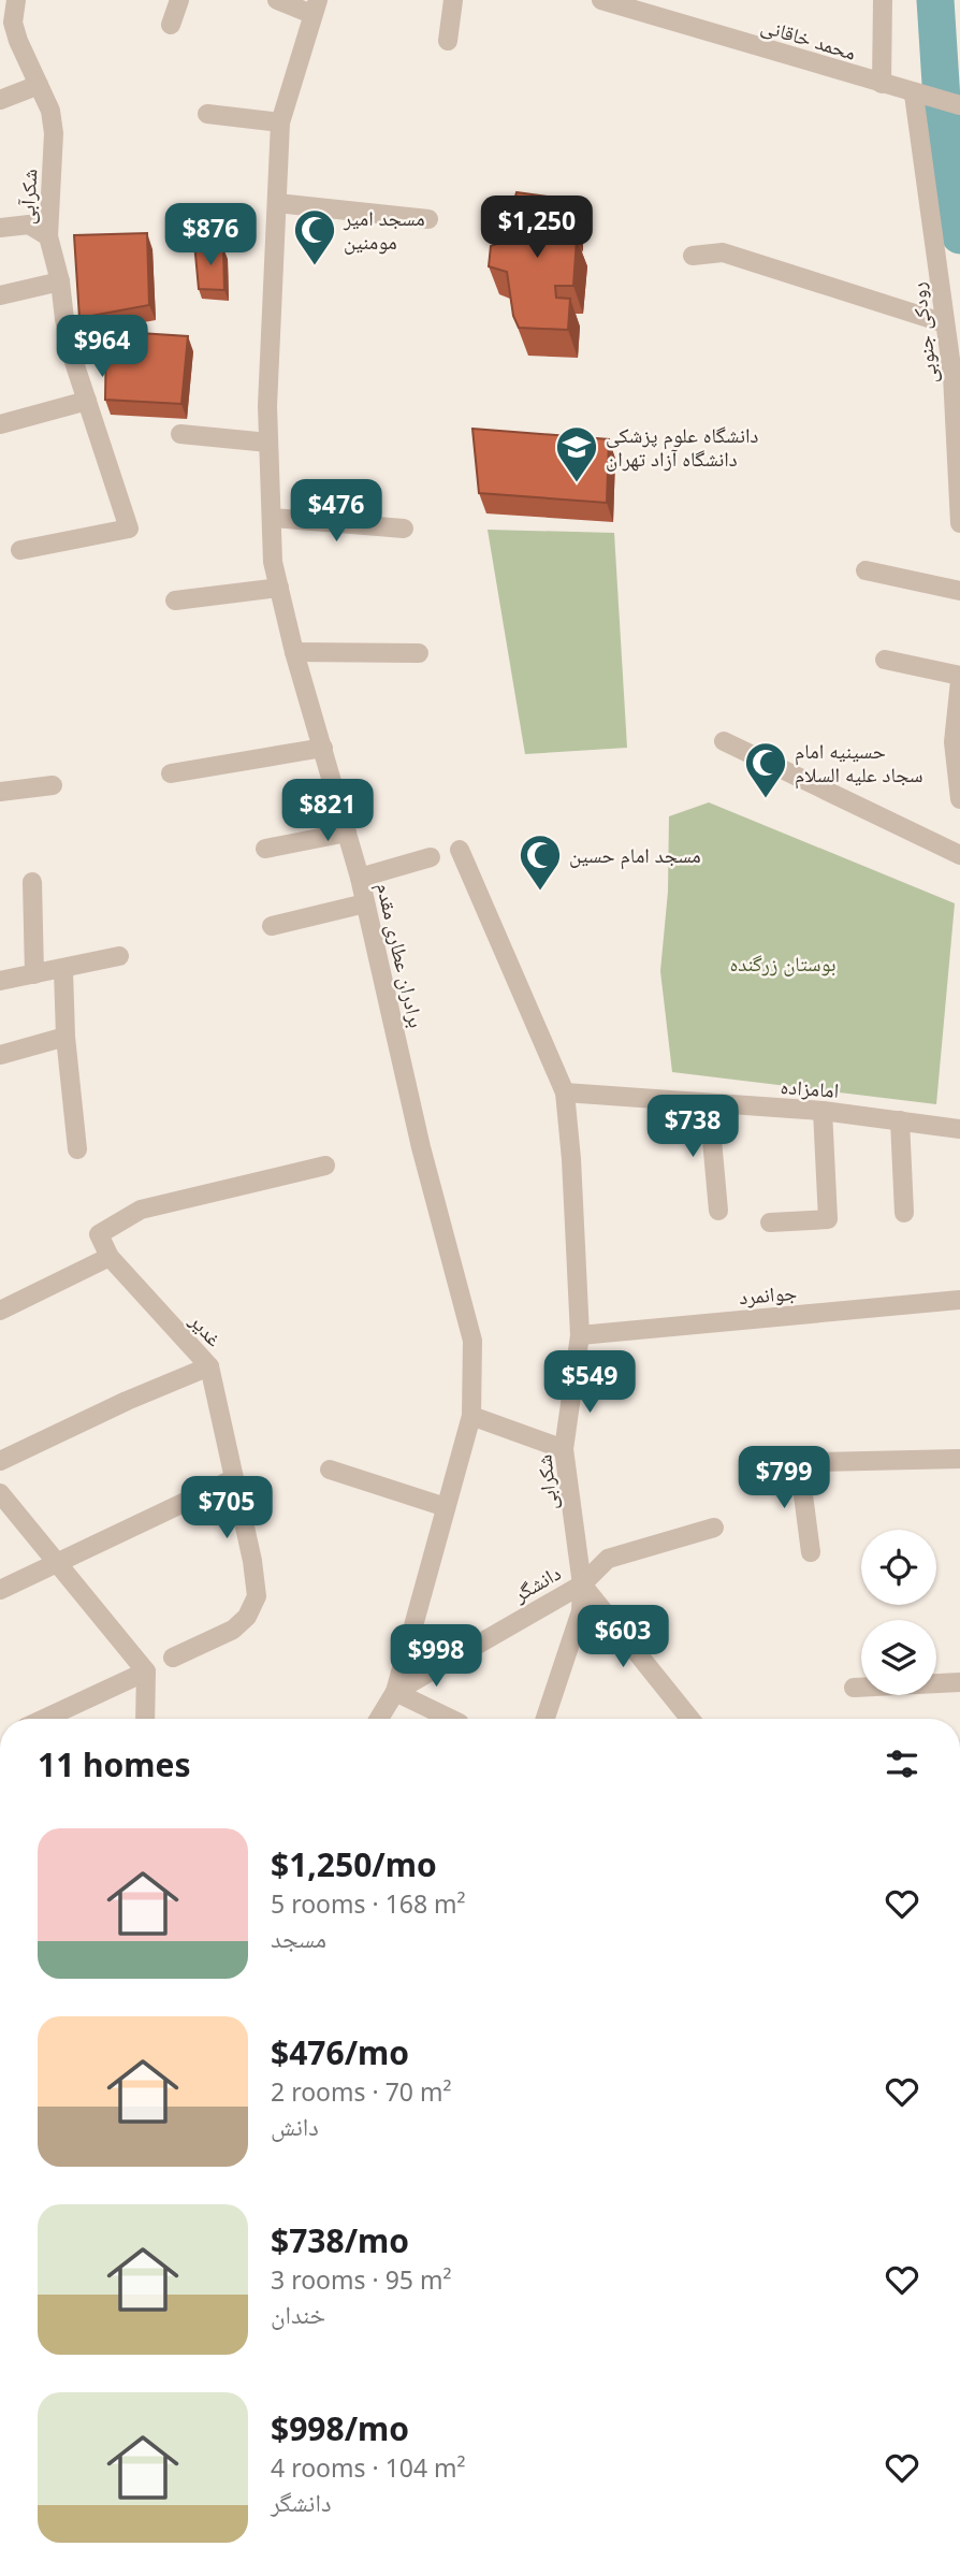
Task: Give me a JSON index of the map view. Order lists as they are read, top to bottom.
{
  "streets": {
    "street": [
      "محمد خاقانی",
      "شکرآبی",
      "رودکی جنوبی",
      "برادران عطاری مقدم",
      "امامزاده",
      "جوانمرد",
      "غدیر",
      "شکرابی",
      "دانشگر"
    ]
  },
  "crossings": [
    ["محمد خاقانی", "رودکی جنوبی"],
    ["برادران عطاری مقدم", "دانشگر"],
    ["امامزاده", "شکرابی"],
    ["جوانمرد", "شکرابی"],
    ["شکرابی", "دانشگر"]
  ],
  "parks": ["بوستان زرگنده"],
  "places": {
    "mosque": ["مسجد امیر مومنین", "حسینیه امام سجاد علیه السلام", "مسجد امام حسین"],
    "school or university": ["دانشگاه علوم پزشکی دانشگاه آزاد تهران"]
  },
  "page": {
    "price": [
      "$1,250",
      "$876",
      "$964",
      "$476",
      "$821",
      "$738",
      "$549",
      "$799",
      "$705",
      "$603",
      "$998"
    ],
    "heading": "11 homes",
    "list": [
      {
        "name": "$1,250/mo",
        "note": "5 rooms · 168 m² · مسجد"
      },
      {
        "name": "$476/mo",
        "note": "2 rooms · 70 m² · دانش"
      },
      {
        "name": "$738/mo",
        "note": "3 rooms · 95 m² · خندان"
      },
      {
        "name": "$998/mo",
        "note": "4 rooms · 104 m² · دانشگر"
      }
    ]
  }
}
